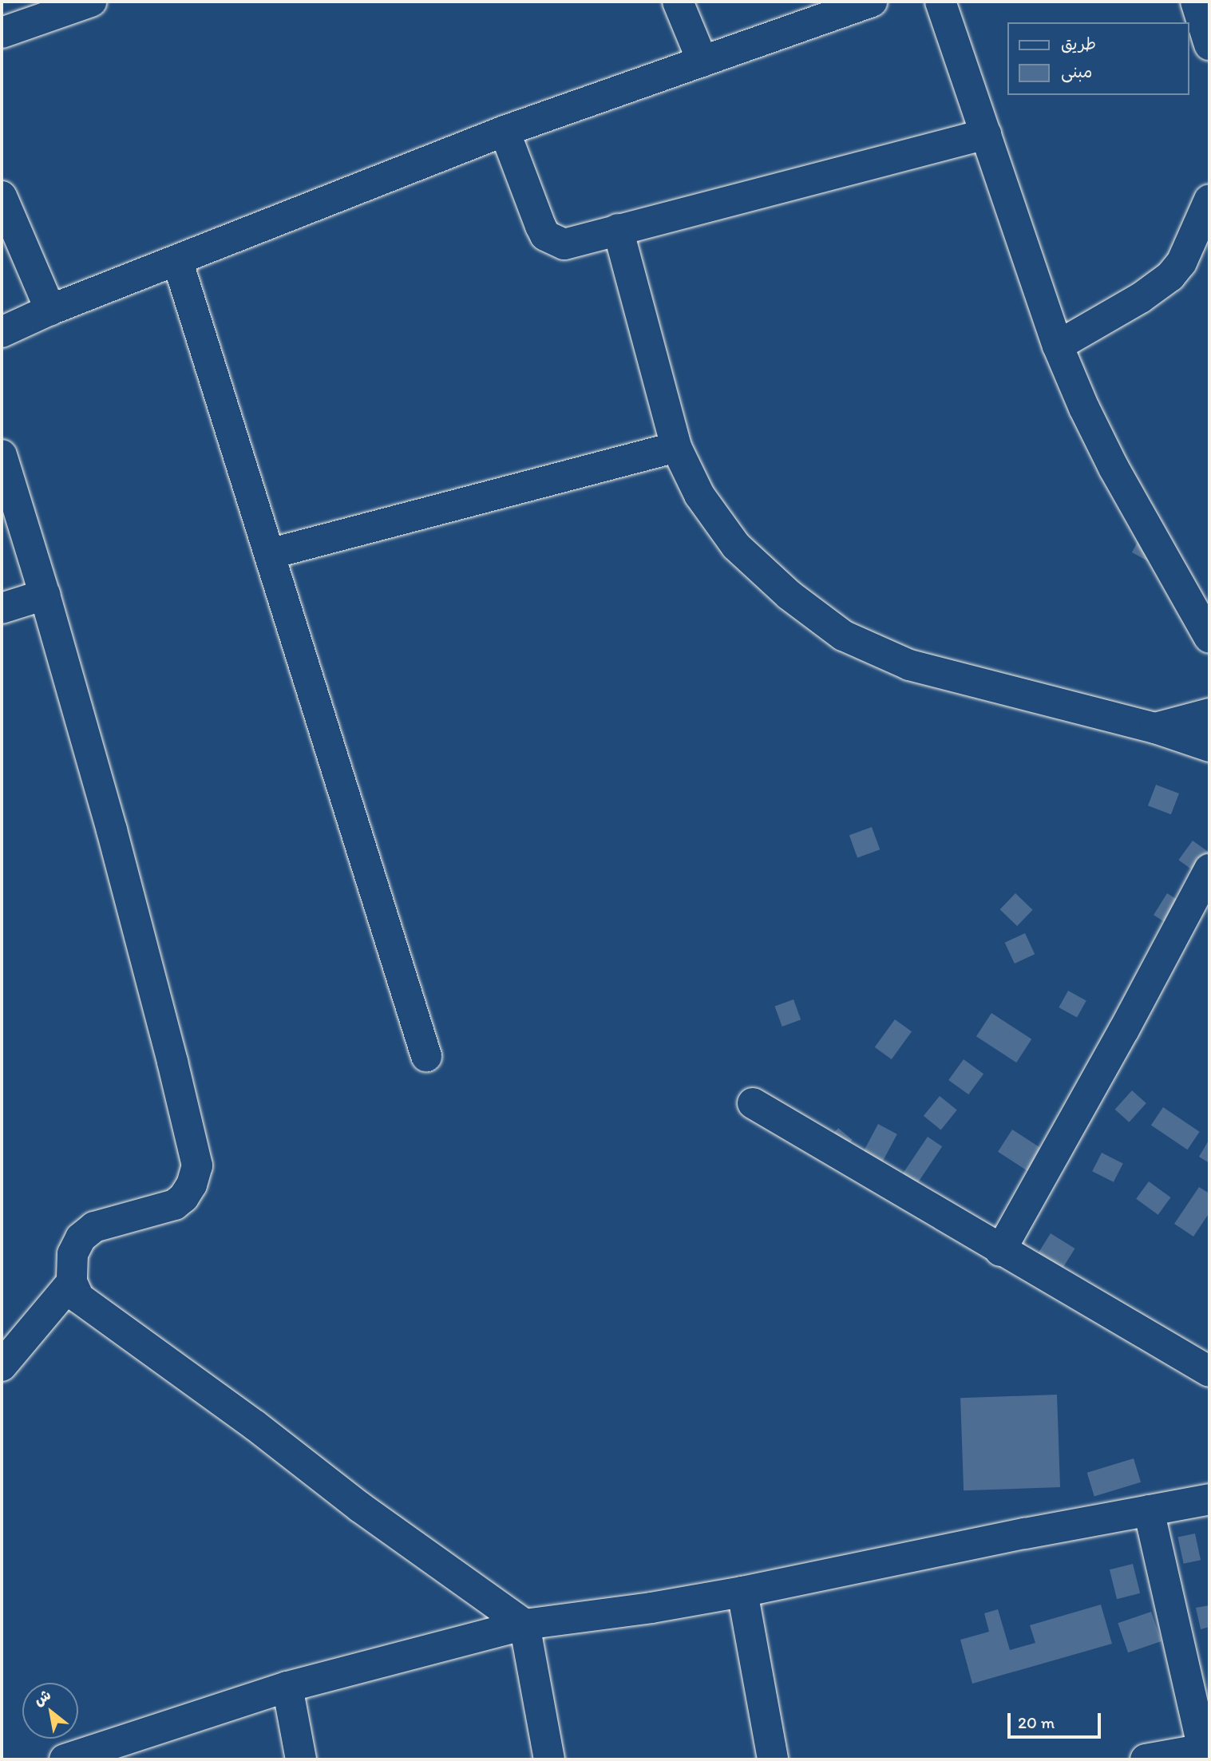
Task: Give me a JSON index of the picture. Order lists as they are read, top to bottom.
{
  "legend": ["طريق", "مبنى"],
  "scale_bar": "20 m",
  "north": "top left"
}
